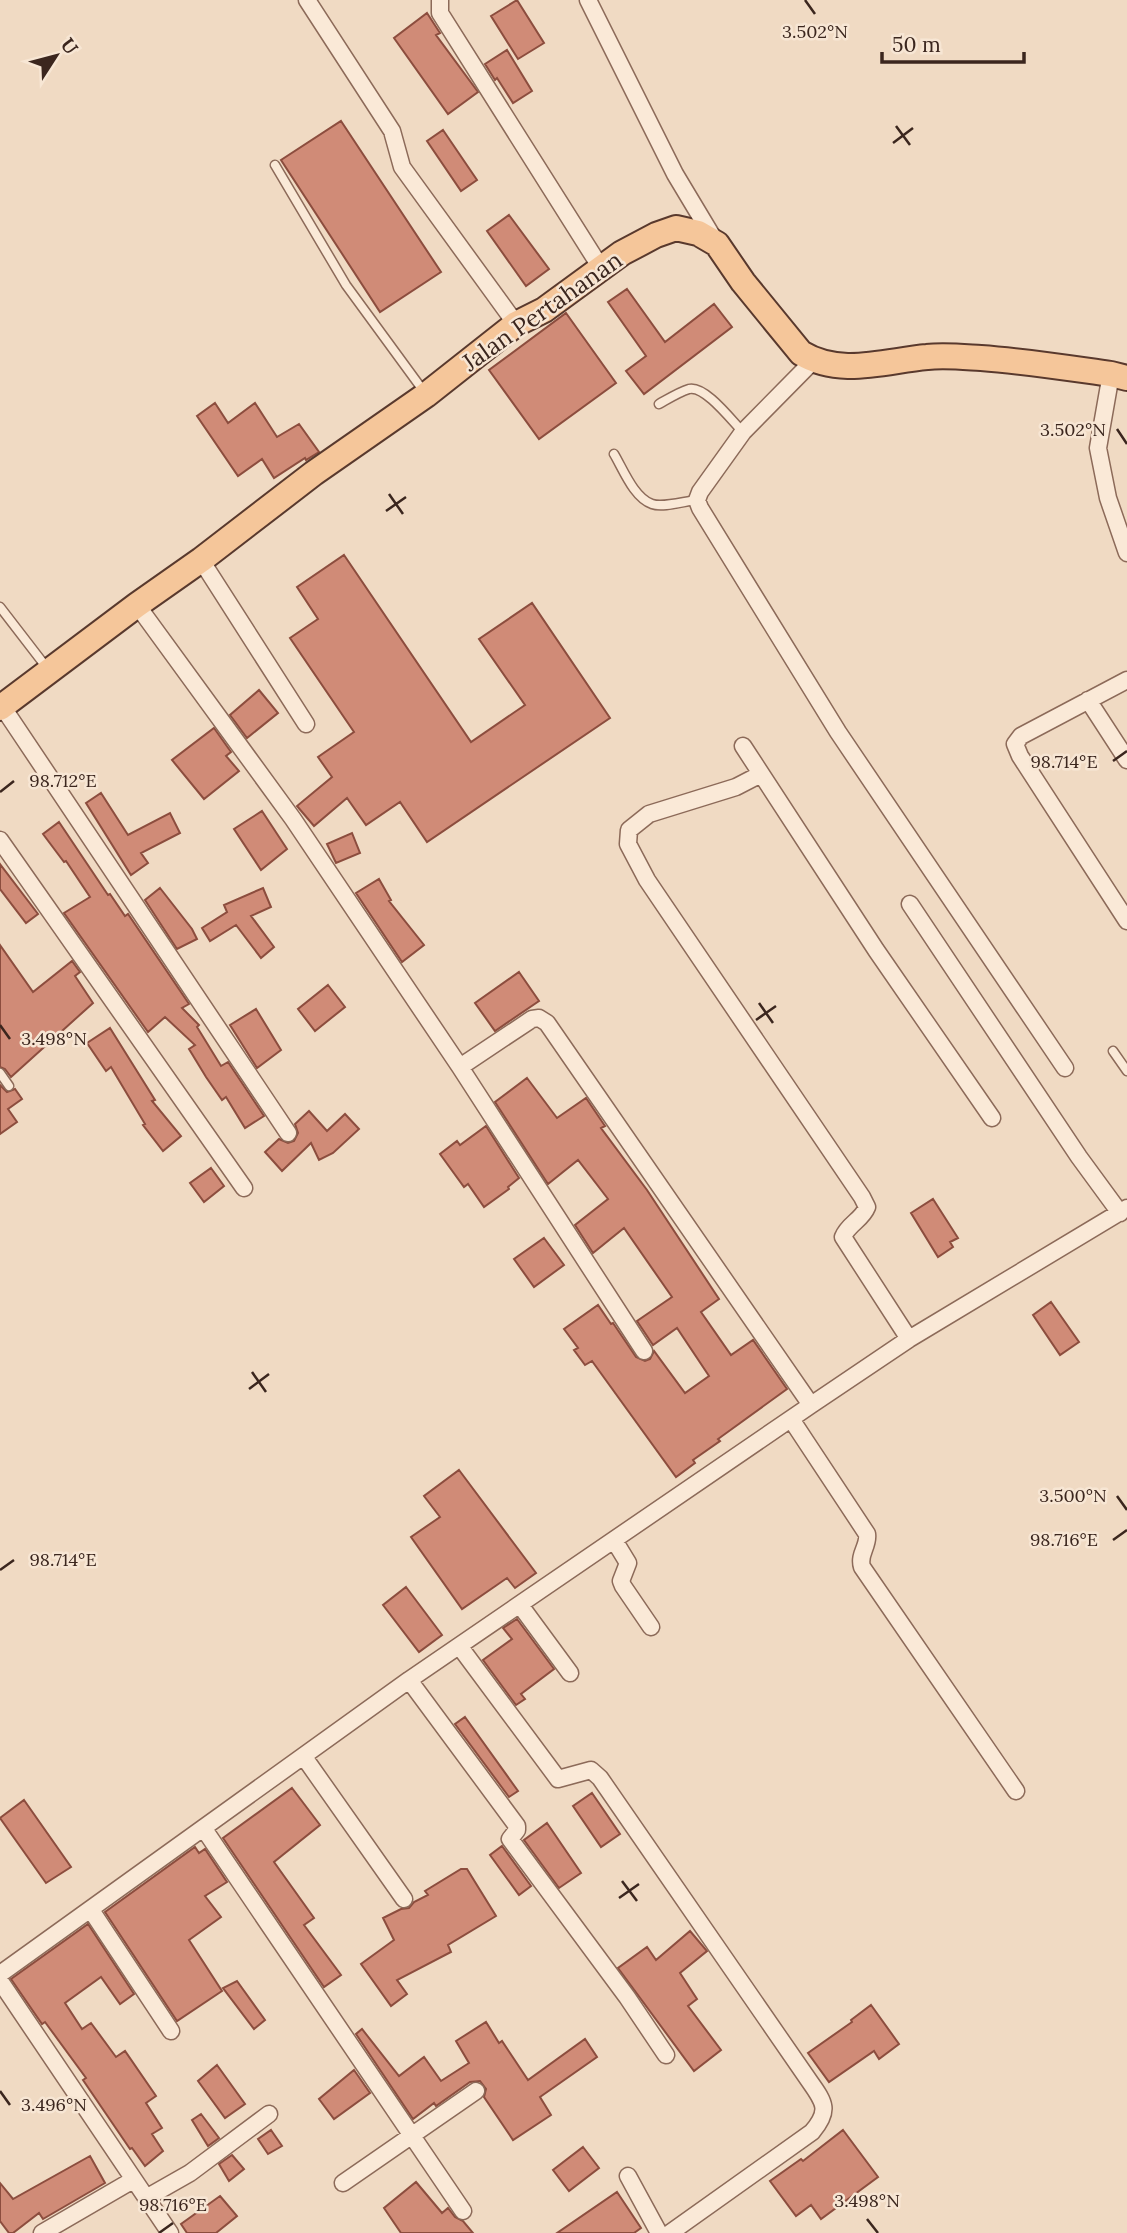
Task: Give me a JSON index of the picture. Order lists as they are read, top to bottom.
{
  "streets": {
    "main road": ["Jalan Pertahanan"]
  },
  "scale_bar": "50 m",
  "north": "top right",
  "coordinates": [
    "3.502°N",
    "98.714°E",
    "98.712°E",
    "3.498°N",
    "3.500°N",
    "98.716°E",
    "3.496°N"
  ]
}
